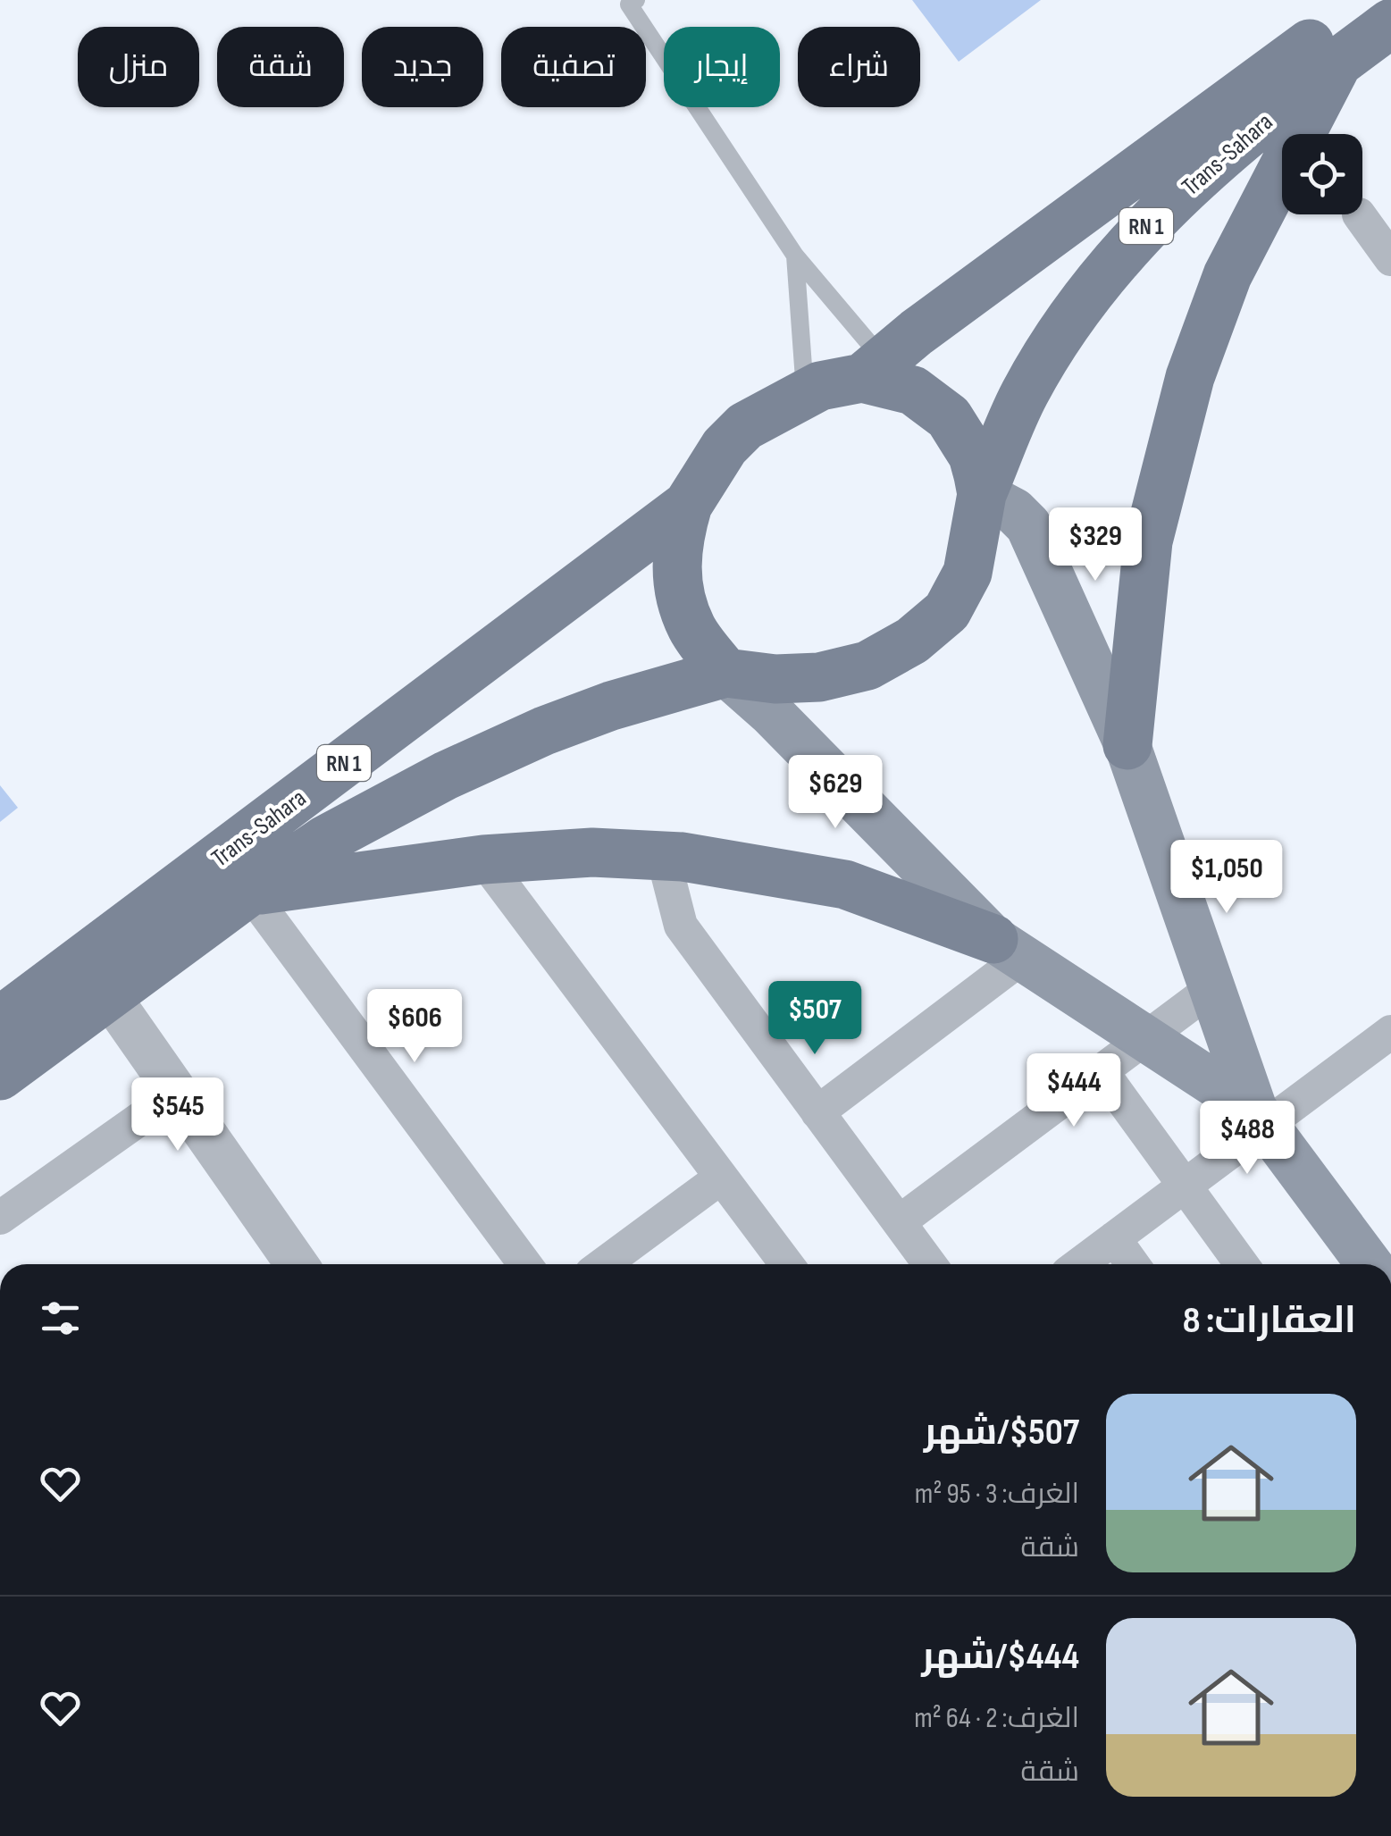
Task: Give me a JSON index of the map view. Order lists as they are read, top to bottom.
{
  "streets": {
    "main road": ["Trans-Sahara", "RN 1"]
  },
  "page": {
    "chip": [
      "شراء",
      "إيجار",
      "تصفية",
      "جديد",
      "شقة",
      "منزل"
    ],
    "price": [
      "$329",
      "$629",
      "$1,050",
      "$507",
      "$606",
      "$444",
      "$545",
      "$488"
    ],
    "heading": "العقارات: 8",
    "list": [
      {
        "name": "$507/شهر",
        "note": "الغرف: 3 · 95 m² · شقة"
      },
      {
        "name": "$444/شهر",
        "note": "الغرف: 2 · 64 m² · شقة"
      }
    ]
  }
}
